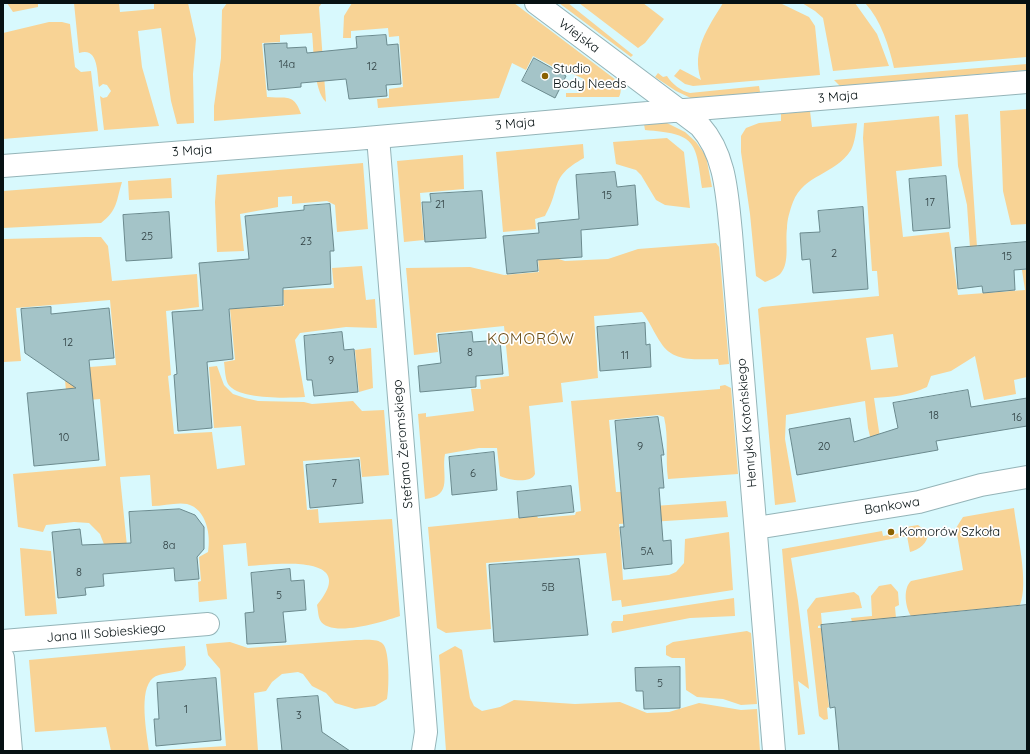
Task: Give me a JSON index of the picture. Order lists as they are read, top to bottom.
{
  "streets": {
    "street": [
      "Wiejska",
      "3 Maja",
      "Henryka Kotońskiego",
      "Stefana Żeromskiego",
      "Bankowa",
      "Jana III Sobieskiego"
    ]
  },
  "crossings": [
    ["Wiejska", "3 Maja"],
    ["Wiejska", "Henryka Kotońskiego"],
    ["3 Maja", "Henryka Kotońskiego"],
    ["3 Maja", "Stefana Żeromskiego"],
    ["Henryka Kotońskiego", "Bankowa"]
  ],
  "districts": ["KOMORÓW"],
  "places": ["Studio Body Needs", "Komorów Szkoła"],
  "house_numbers": [
    "14a",
    "12",
    "15",
    "17",
    "21",
    "25",
    "23",
    "2",
    "15",
    "12",
    "8",
    "11",
    "9",
    "18",
    "16",
    "10",
    "9",
    "20",
    "6",
    "7",
    "8a",
    "5A",
    "8",
    "5B",
    "5",
    "5",
    "1",
    "3"
  ]
}
